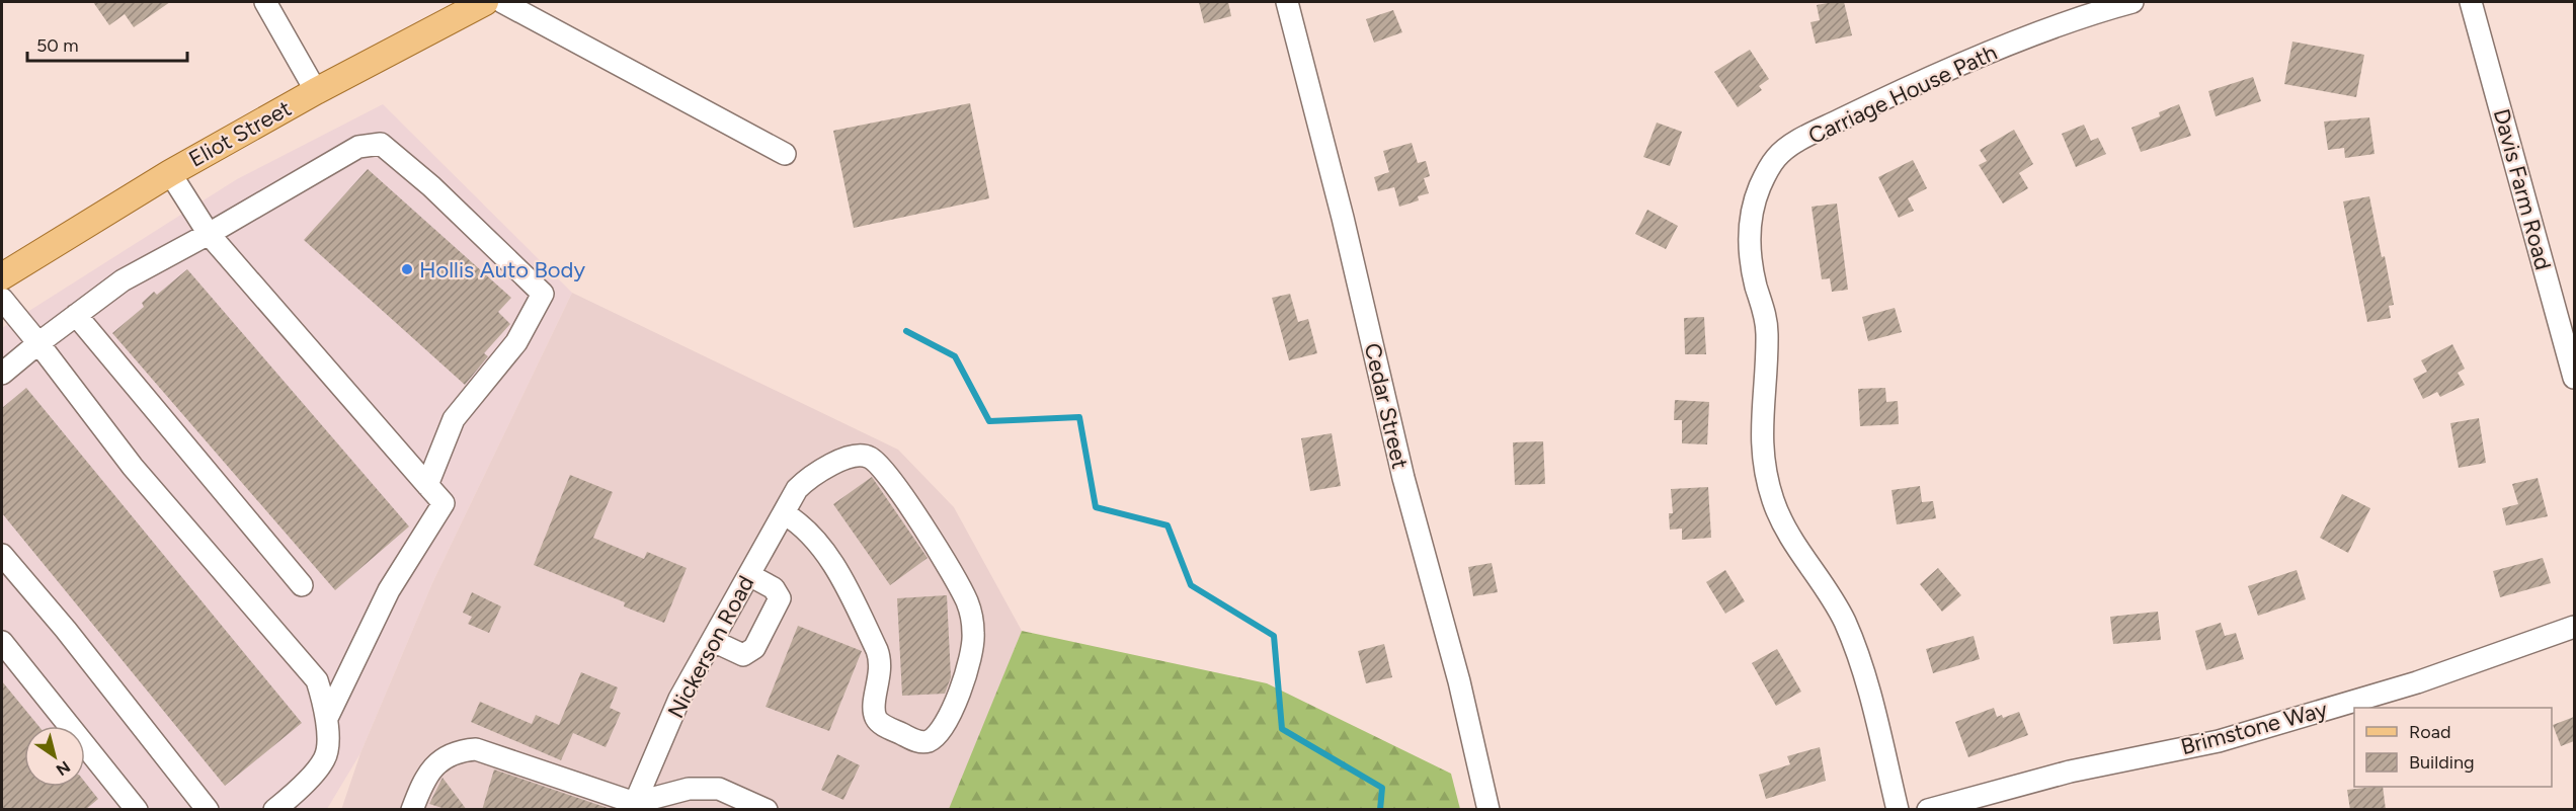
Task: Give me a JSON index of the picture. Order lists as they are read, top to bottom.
{
  "streets": {
    "main road": ["Eliot Street"],
    "street": [
      "Carriage House Path",
      "Davis Farm Road",
      "Cedar Street",
      "Nickerson Road",
      "Brimstone Way"
    ]
  },
  "places": ["Hollis Auto Body"],
  "legend": ["Road", "Building"],
  "scale_bar": "50 m",
  "north": "bottom right"
}
